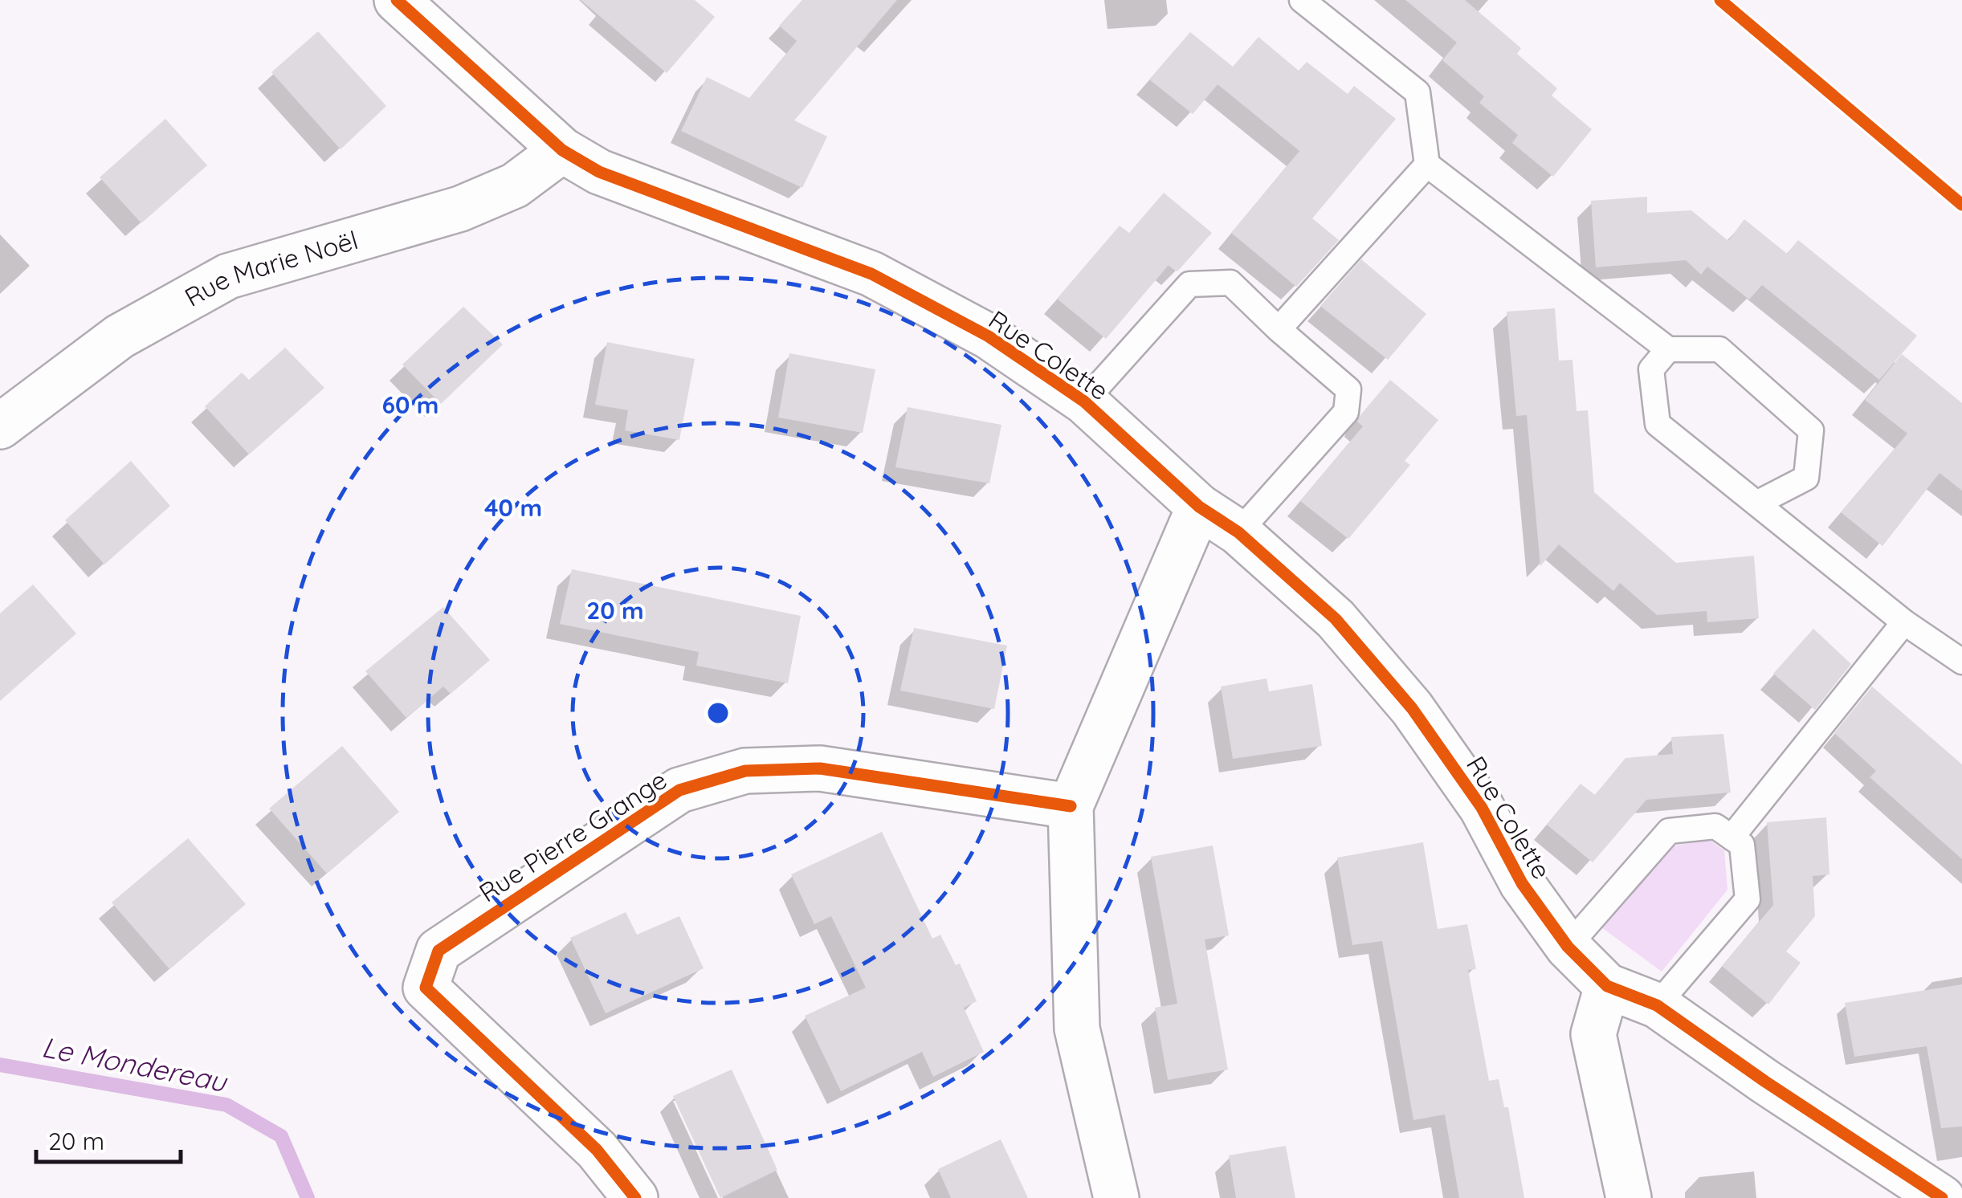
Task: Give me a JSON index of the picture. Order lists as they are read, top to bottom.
{
  "streets": {
    "street": ["Rue Marie Noël", "Rue Colette", "Rue Pierre Grange"]
  },
  "crossings": [
    ["Rue Marie Noël", "Rue Colette"]
  ],
  "water": ["Le Mondereau"],
  "scale_bar": "20 m",
  "rings": ["60 m", "40 m", "20 m"]
}
